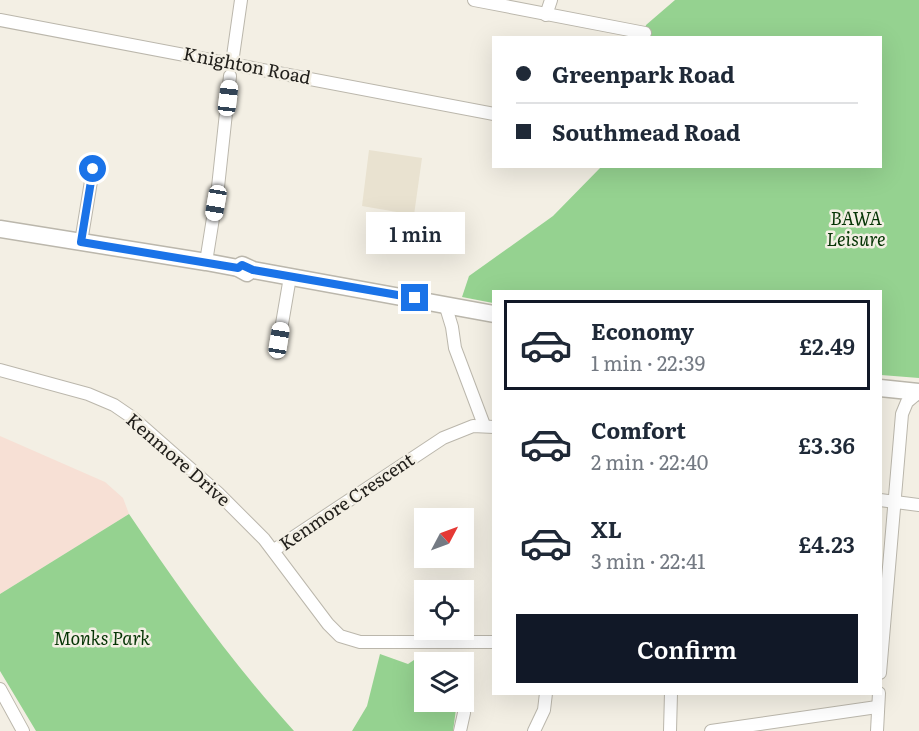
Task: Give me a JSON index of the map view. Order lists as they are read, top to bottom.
{
  "streets": {
    "street": ["Knighton Road", "Kenmore Drive", "Kenmore Crescent"]
  },
  "crossings": [
    ["Kenmore Drive", "Kenmore Crescent"]
  ],
  "parks": ["BAWA Leisure", "Monks Park"],
  "north": "top right",
  "page": {
    "banner": ["Greenpark Road", "Southmead Road"],
    "bubble": "1 min",
    "list": [
      {
        "name": "Economy",
        "note": "1 min · 22:39",
        "value": "£2.49"
      },
      {
        "name": "Comfort",
        "note": "2 min · 22:40",
        "value": "£3.36"
      },
      {
        "name": "XL",
        "note": "3 min · 22:41",
        "value": "£4.23"
      }
    ],
    "buttons": "Confirm"
  }
}
